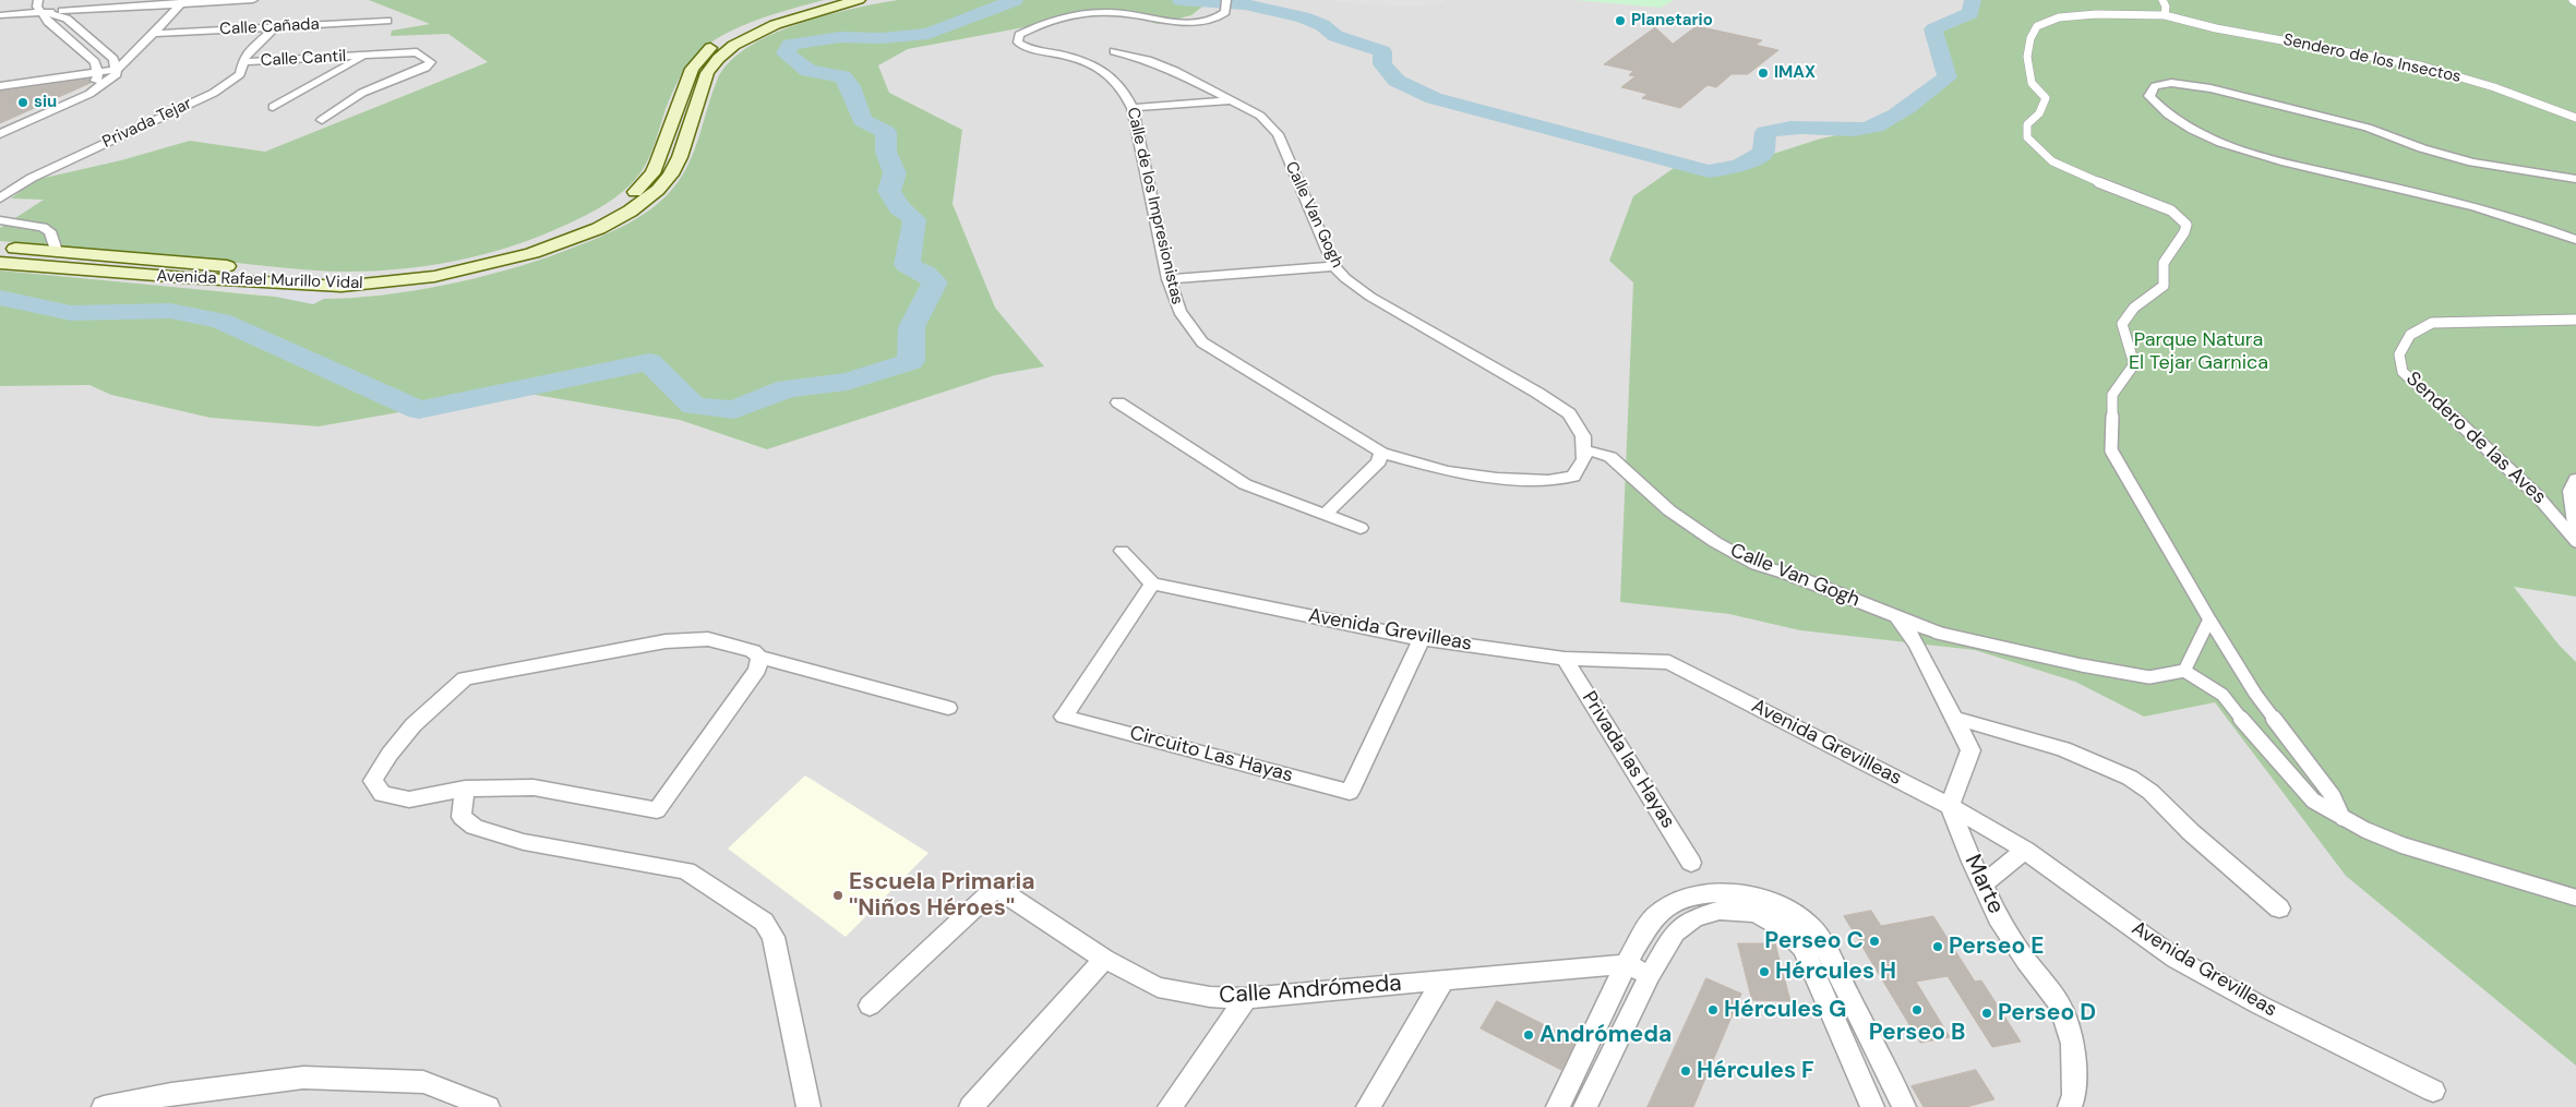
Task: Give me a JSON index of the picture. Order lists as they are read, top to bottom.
{
  "streets": {
    "main road": ["Avenida Rafael Murillo Vidal"],
    "street": [
      "Calle Cañada",
      "Calle Cantil",
      "Sendero de los Insectos",
      "Privada Tejar",
      "Calle de los Impresionistas",
      "Calle Van Gogh",
      "Sendero de las Aves",
      "Avenida Grevilleas",
      "Circuito Las Hayas",
      "Privada las Hayas",
      "Marte",
      "Calle Andrómeda"
    ]
  },
  "crossings": [
    ["Calle Cañada", "Privada Tejar"],
    ["Calle Cantil", "Privada Tejar"],
    ["Calle de los Impresionistas", "Calle Van Gogh"],
    ["Avenida Grevilleas", "Circuito Las Hayas"],
    ["Avenida Grevilleas", "Privada las Hayas"],
    ["Avenida Grevilleas", "Marte"]
  ],
  "parks": ["Parque Natura El Tejar Garnica"],
  "places": [
    "Planetario",
    "IMAX",
    "siu",
    "Escuela Primaria ''Niños Héroes''",
    "Perseo C",
    "Perseo E",
    "Hércules H",
    "Hércules G",
    "Perseo B",
    "Perseo D",
    "Andrómeda",
    "Hércules F"
  ]
}
